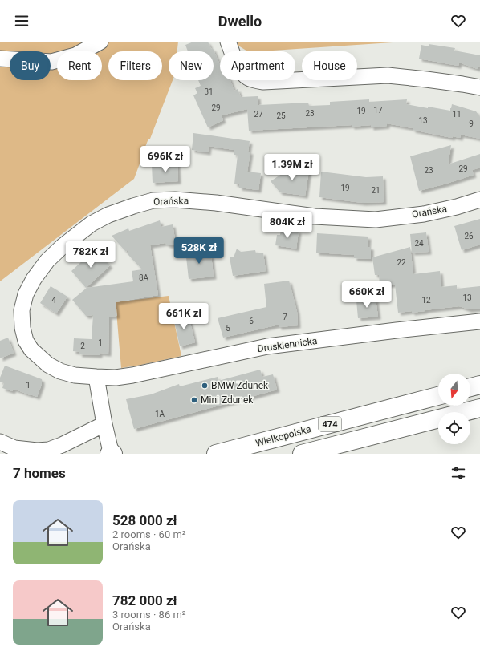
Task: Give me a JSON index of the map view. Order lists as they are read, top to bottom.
{
  "streets": {
    "main road": ["474", "Wielkopolska"],
    "street": ["Orańska", "Druskiennicka"]
  },
  "crossings": [
    ["Orańska", "Druskiennicka"]
  ],
  "places": ["BMW Zdunek", "Mini Zdunek"],
  "house_numbers": [
    "31",
    "29",
    "17",
    "19",
    "23",
    "27",
    "11",
    "25",
    "13",
    "9",
    "29",
    "23",
    "19",
    "21",
    "26",
    "24",
    "22",
    "8A",
    "13",
    "4",
    "12",
    "7",
    "6",
    "5",
    "1",
    "2",
    "1",
    "1A"
  ],
  "north": "bottom",
  "page": {
    "header": "Dwello",
    "chip": [
      "Buy",
      "Rent",
      "Filters",
      "New",
      "Apartment",
      "House"
    ],
    "price": [
      "696K zł",
      "1.39M zł",
      "804K zł",
      "528K zł",
      "782K zł",
      "660K zł",
      "661K zł"
    ],
    "heading": "7 homes",
    "list": [
      {
        "name": "528 000 zł",
        "note": "2 rooms · 60 m² · Orańska"
      },
      {
        "name": "782 000 zł",
        "note": "3 rooms · 86 m² · Orańska"
      }
    ]
  }
}
